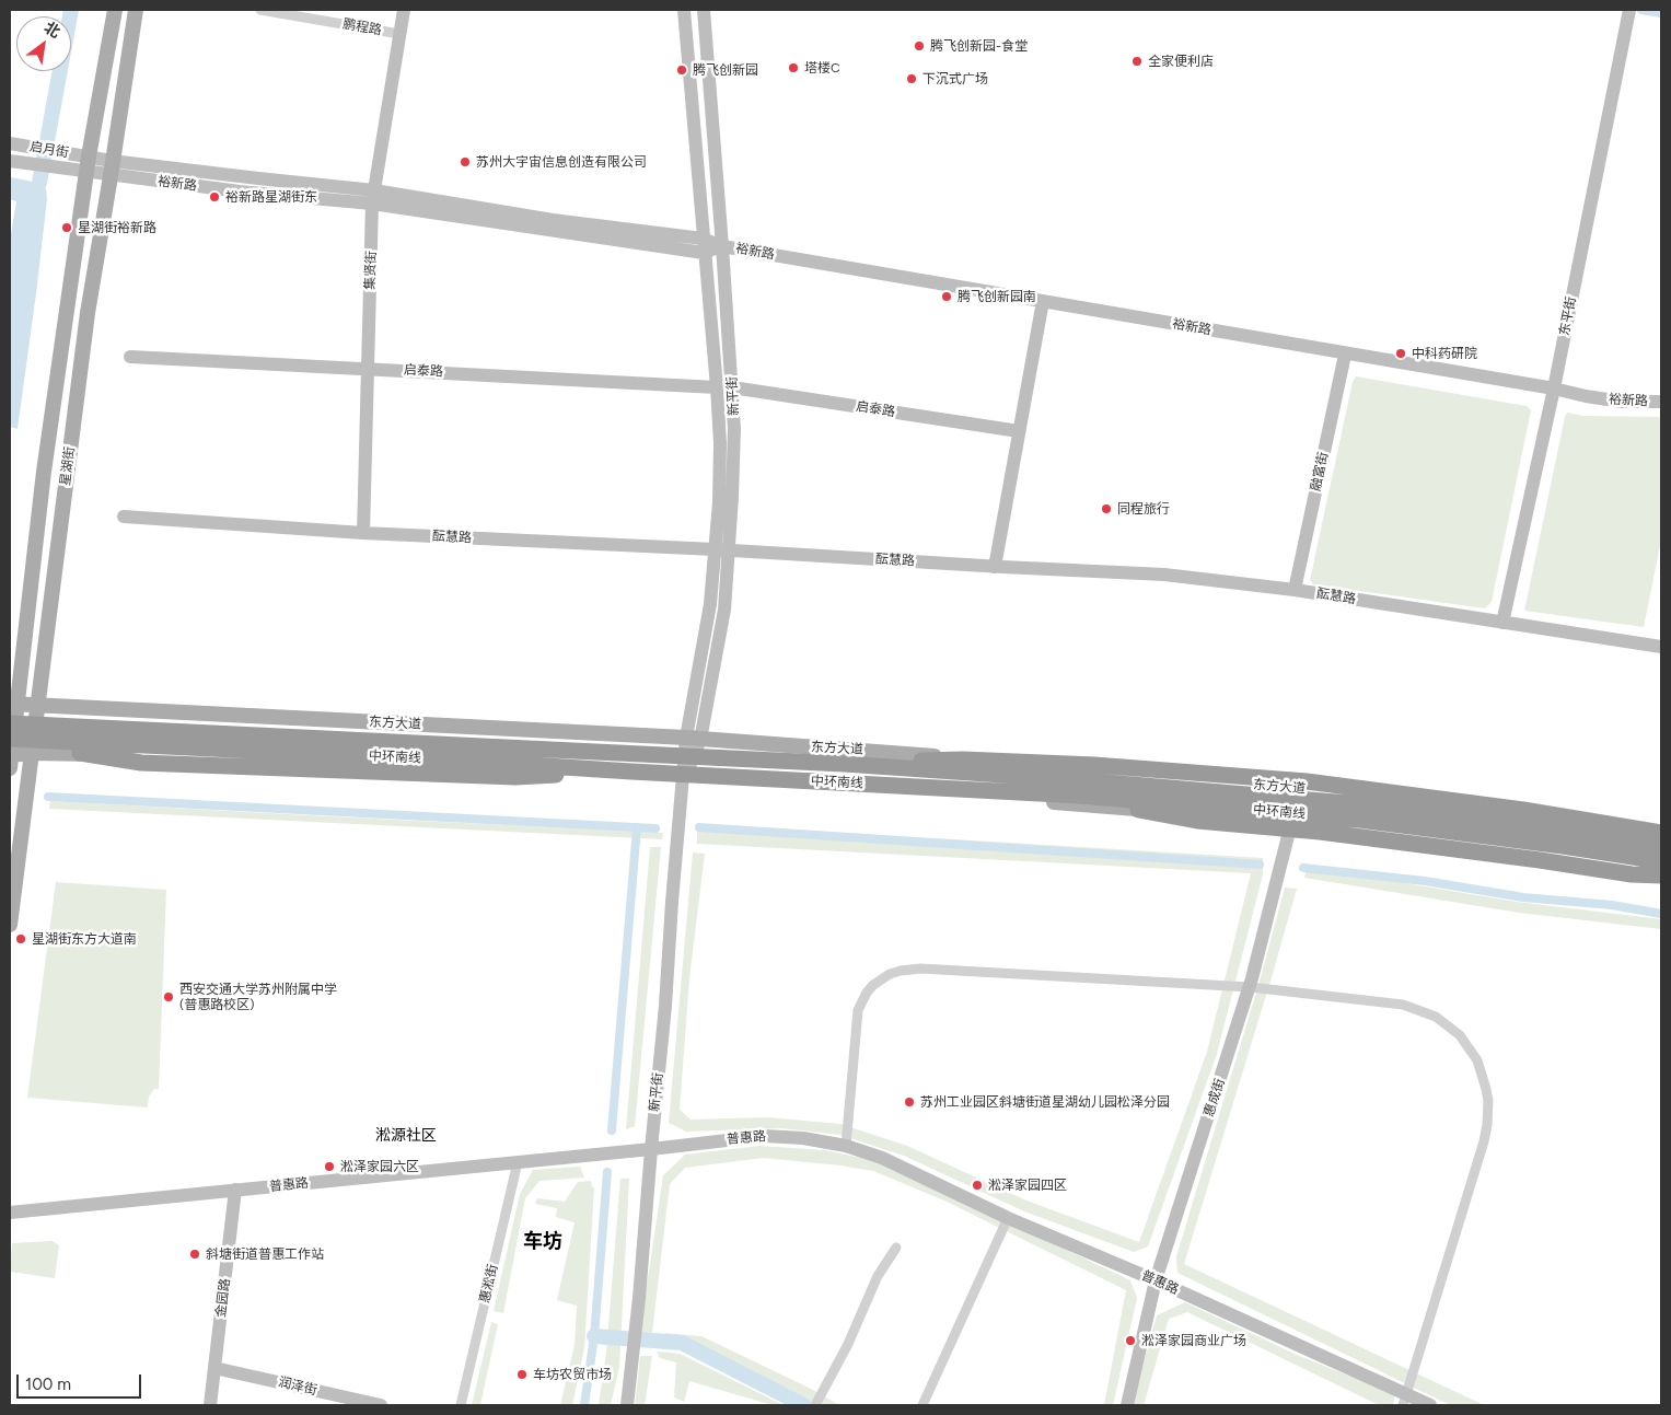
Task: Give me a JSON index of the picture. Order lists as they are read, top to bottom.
{
  "streets": {
    "highway": ["中环南线"],
    "main road": ["星湖街", "东方大道"],
    "street": [
      "鹏程路",
      "启月街",
      "裕新路",
      "集贤街",
      "东平街",
      "启泰路",
      "新平街",
      "融富街",
      "酝慧路",
      "惠成街",
      "普惠路",
      "惠淞街",
      "金园路",
      "润泽街"
    ]
  },
  "crossings": [
    ["鹏程路", "集贤街"],
    ["启月街", "裕新路"],
    ["启月街", "星湖街"],
    ["裕新路", "集贤街"],
    ["裕新路", "东平街"],
    ["裕新路", "新平街"],
    ["裕新路", "星湖街"],
    ["裕新路", "融富街"],
    ["集贤街", "启泰路"],
    ["集贤街", "酝慧路"],
    ["东平街", "酝慧路"],
    ["启泰路", "新平街"],
    ["新平街", "酝慧路"],
    ["新平街", "东方大道"],
    ["新平街", "普惠路"],
    ["星湖街", "东方大道"],
    ["融富街", "酝慧路"],
    ["东方大道", "惠成街"],
    ["惠成街", "普惠路"],
    ["普惠路", "惠淞街"],
    ["普惠路", "金园路"],
    ["金园路", "润泽街"]
  ],
  "districts": ["淞源社区", "车坊"],
  "places": [
    "腾飞创新园-食堂",
    "全家便利店",
    "塔楼C",
    "腾飞创新园",
    "下沉式广场",
    "苏州大宇宙信息创造有限公司",
    "裕新路星湖街东",
    "星湖街裕新路",
    "腾飞创新园南",
    "中科药研院",
    "同程旅行",
    "星湖街东方大道南",
    "西安交通大学苏州附属中学 (普惠路校区)",
    "苏州工业园区斜塘街道星湖幼儿园松泽分园",
    "淞泽家园六区",
    "淞泽家园四区",
    "斜塘街道普惠工作站",
    "淞泽家园商业广场",
    "车坊农贸市场"
  ],
  "scale_bar": "100 m",
  "north": "top right"
}
